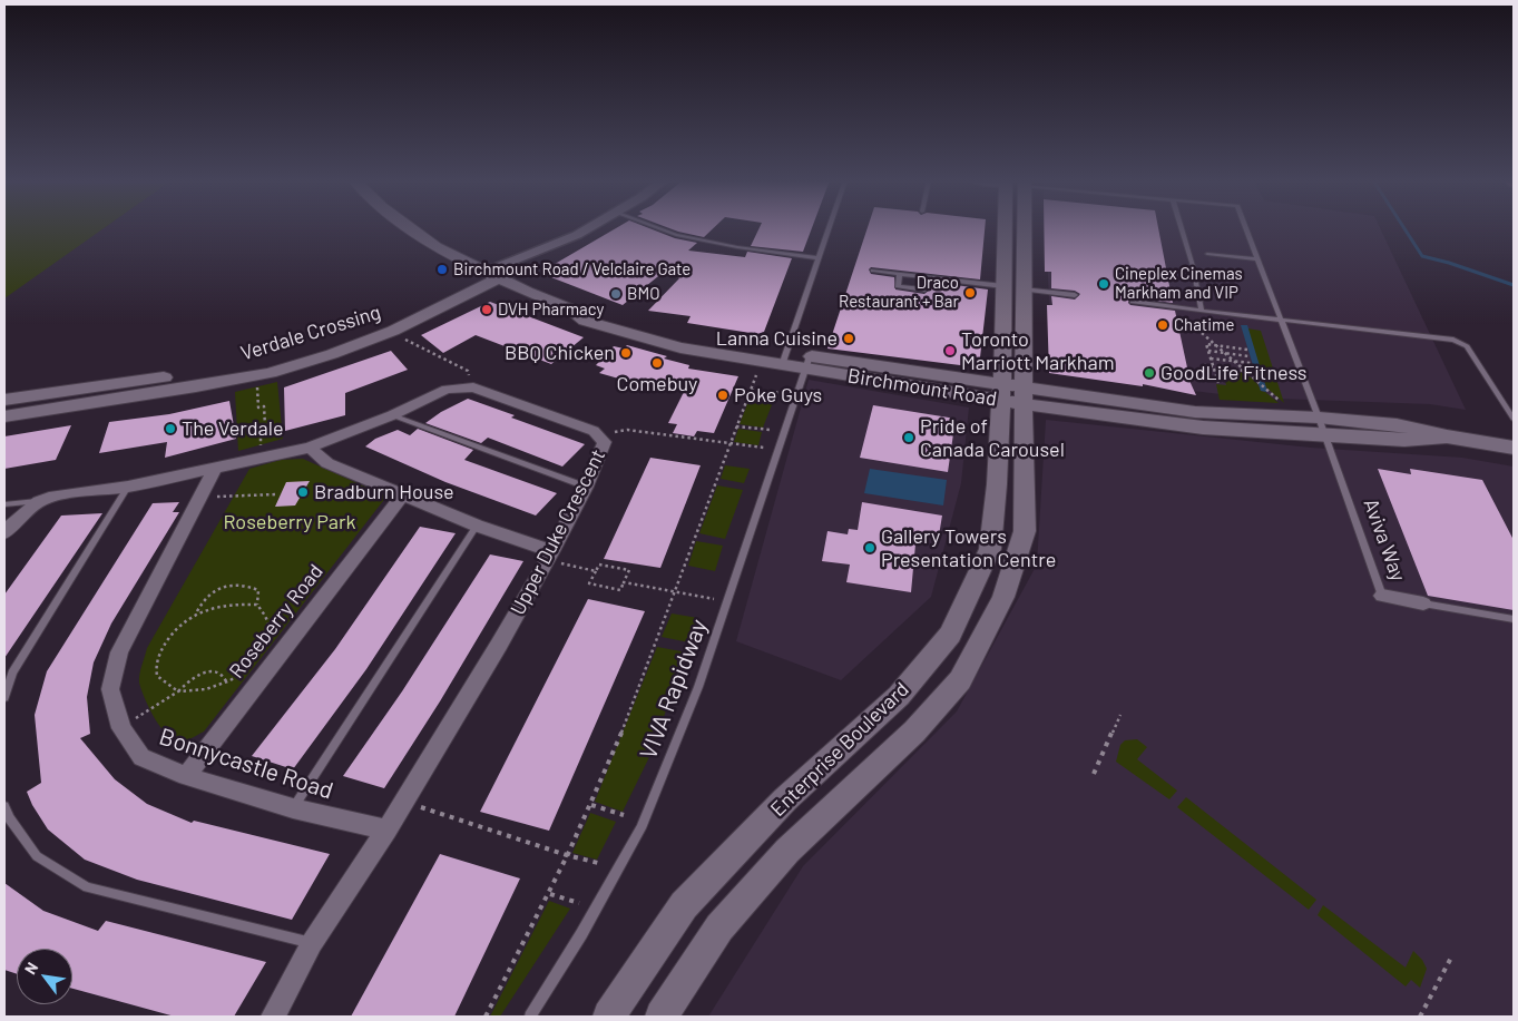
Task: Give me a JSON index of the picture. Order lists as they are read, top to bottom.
{
  "streets": {
    "main road": ["Verdale Crossing", "Birchmount Road", "Enterprise Boulevard"],
    "street": [
      "Upper Duke Crescent",
      "Aviva Way",
      "Roseberry Road",
      "Bonnycastle Road"
    ],
    "lane": ["VIVA Rapidway"]
  },
  "crossings": [
    ["Verdale Crossing", "Birchmount Road"],
    ["Birchmount Road", "Aviva Way"],
    ["Birchmount Road", "VIVA Rapidway"],
    ["Birchmount Road", "Enterprise Boulevard"],
    ["Upper Duke Crescent", "Bonnycastle Road"],
    ["Roseberry Road", "Bonnycastle Road"]
  ],
  "parks": ["Roseberry Park"],
  "places": [
    "Birchmount Road / Velclaire Gate",
    "Cineplex Cinemas Markham and VIP",
    "Draco Restaurant + Bar",
    "BMO",
    "DVH Pharmacy",
    "Chatime",
    "Lanna Cuisine",
    "Toronto Marriott Markham",
    "BBQ Chicken",
    "Comebuy",
    "GoodLife Fitness",
    "Poke Guys",
    "The Verdale",
    "Pride of Canada Carousel",
    "Bradburn House",
    "Gallery Towers Presentation Centre"
  ],
  "north": "top left"
}
